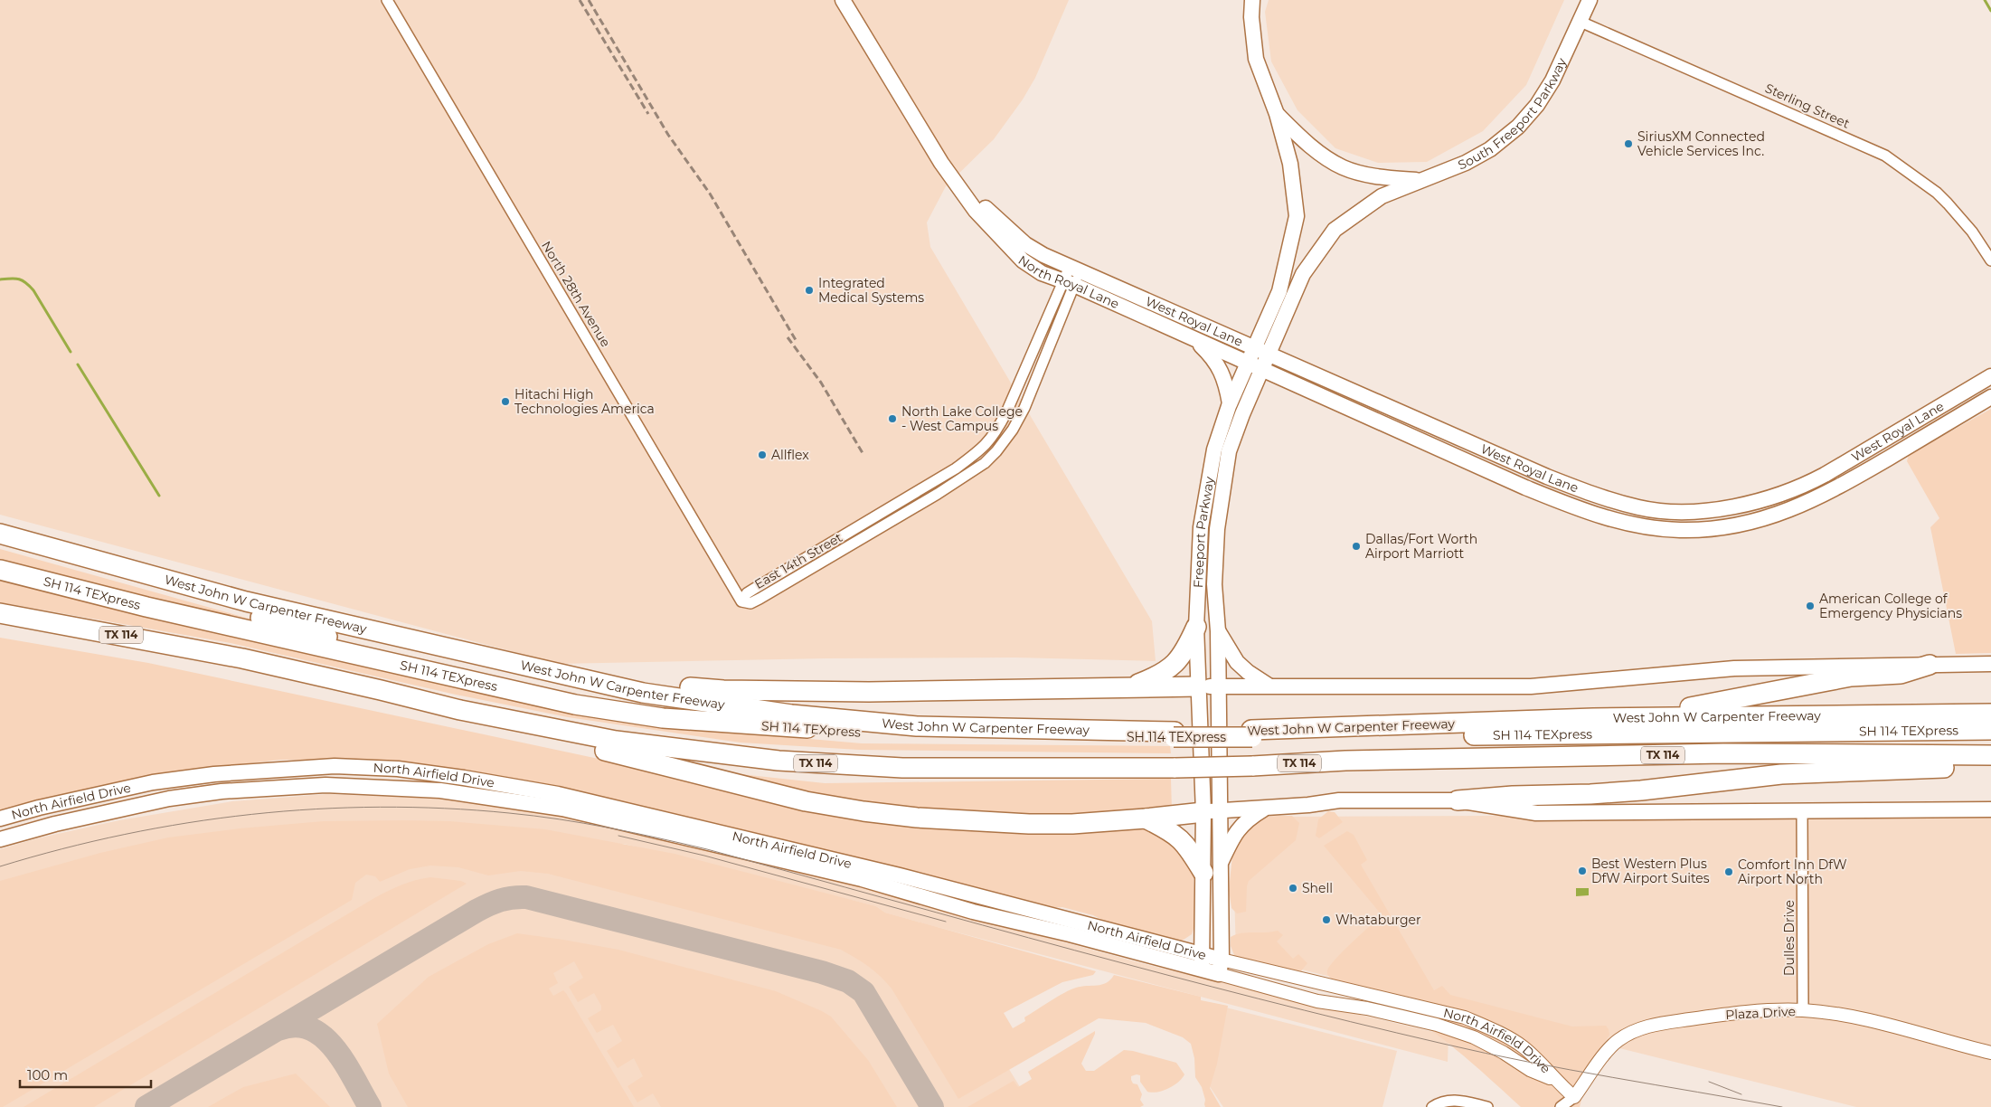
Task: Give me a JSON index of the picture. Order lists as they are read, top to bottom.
{
  "streets": {
    "highway": ["SH 114 TEXpress", "West John W Carpenter Freeway", "TX 114"],
    "main road": [
      "South Freeport Parkway",
      "North Royal Lane",
      "West Royal Lane",
      "Freeport Parkway",
      "North Airfield Drive"
    ],
    "street": [
      "Sterling Street",
      "North 28th Avenue",
      "East 14th Street",
      "Dulles Drive",
      "Plaza Drive"
    ]
  },
  "crossings": [
    ["Sterling Street", "South Freeport Parkway"],
    ["South Freeport Parkway", "Freeport Parkway"],
    ["North Royal Lane", "West Royal Lane"],
    ["North Royal Lane", "Freeport Parkway"],
    ["North Royal Lane", "East 14th Street"],
    ["North 28th Avenue", "East 14th Street"],
    ["West Royal Lane", "Freeport Parkway"],
    ["West Royal Lane", "East 14th Street"],
    ["Freeport Parkway", "North Airfield Drive"],
    ["SH 114 TEXpress", "West John W Carpenter Freeway"],
    ["North Airfield Drive", "Plaza Drive"],
    ["Dulles Drive", "Plaza Drive"]
  ],
  "places": [
    "SiriusXM Connected Vehicle Services Inc.",
    "Integrated Medical Systems",
    "Hitachi High Technologies America",
    "North Lake College - West Campus",
    "Allflex",
    "Dallas/Fort Worth Airport Marriott",
    "American College of Emergency Physicians",
    "Best Western Plus DfW Airport Suites",
    "Comfort Inn DfW Airport North",
    "Shell",
    "Whataburger"
  ],
  "scale_bar": "100 m"
}
